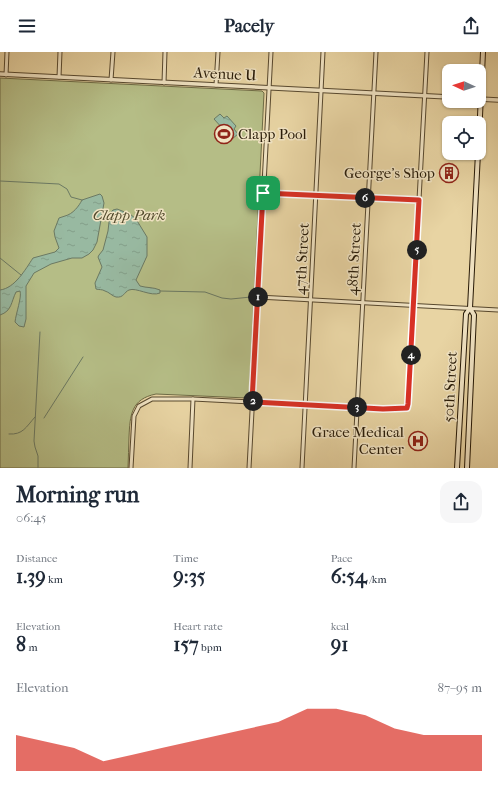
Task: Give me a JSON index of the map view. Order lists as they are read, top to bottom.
{
  "streets": {
    "main road": ["50th Street"],
    "street": ["Avenue U", "47th Street", "48th Street"]
  },
  "crossings": [
    ["Avenue U", "47th Street"],
    ["Avenue U", "48th Street"]
  ],
  "parks": ["Clapp Park"],
  "places": {
    "sports": ["Clapp Pool"],
    "building": ["George's Shop"],
    "hospital": ["Grace Medical Center"]
  },
  "north": "left",
  "page": {
    "header": "Pacely",
    "pins": [
      "6",
      "5",
      "1",
      "4",
      "2",
      "3"
    ],
    "heading": ["Morning run", "06:45"],
    "stats": [
      ["Distance", "1.39 km"],
      ["Time", "9:35"],
      ["Pace", "6:54 /km"],
      ["Elevation", "8 m"],
      ["Heart rate", "157 bpm"],
      ["kcal", "91"]
    ],
    "chart": ["Elevation", "87–95 m"]
  }
}
